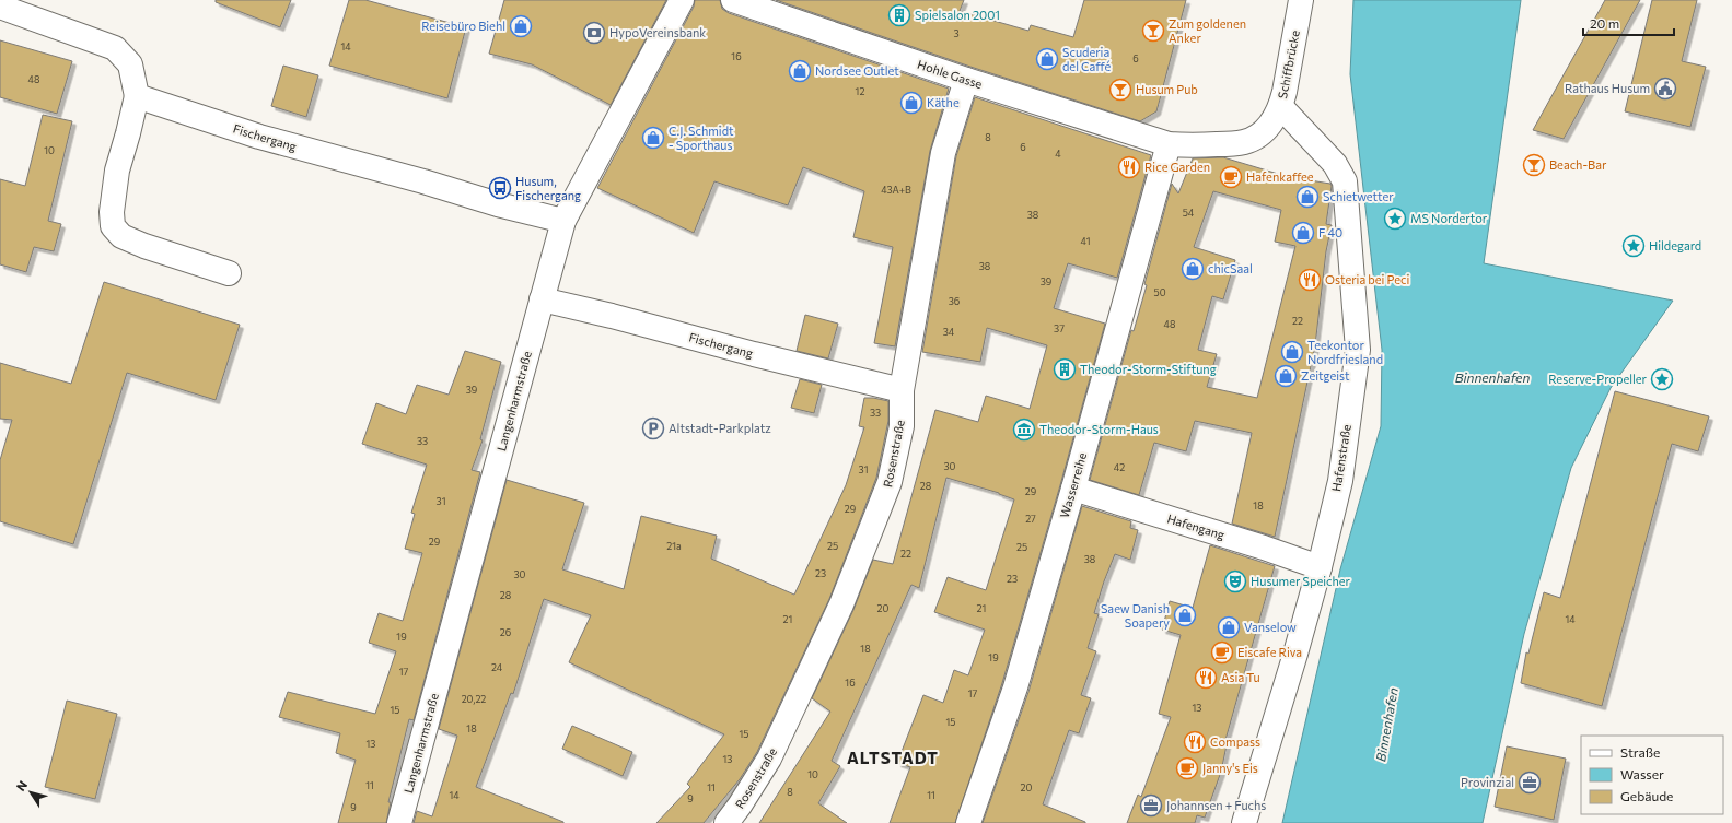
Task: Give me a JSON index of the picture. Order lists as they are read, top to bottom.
{
  "streets": {
    "street": [
      "Schiffbrücke",
      "Hohle Gasse",
      "Fischergang",
      "Langenharmstraße",
      "Rosenstraße",
      "Hafenstraße",
      "Wasserreihe",
      "Hafengang"
    ]
  },
  "crossings": [
    ["Schiffbrücke", "Hohle Gasse"],
    ["Schiffbrücke", "Hafenstraße"],
    ["Schiffbrücke", "Wasserreihe"],
    ["Hohle Gasse", "Rosenstraße"],
    ["Hohle Gasse", "Wasserreihe"],
    ["Fischergang", "Langenharmstraße"],
    ["Fischergang", "Rosenstraße"],
    ["Hafenstraße", "Hafengang"],
    ["Wasserreihe", "Hafengang"]
  ],
  "districts": ["ALTSTADT"],
  "water": ["Binnenhafen"],
  "places": {
    "building": ["Spielsalon 2001", "Theodor-Storm-Stiftung"],
    "shop": [
      "Reisebüro Biehl",
      "Scuderia del Caffé",
      "Nordsee Outlet",
      "Käthe",
      "C.J. Schmidt - Sporthaus",
      "Schietwetter",
      "F 40",
      "chicSaal",
      "Teekontor Nordfriesland",
      "Zeitgeist",
      "Saew Danish Soapery",
      "Vanselow"
    ],
    "bar": ["Zum goldenen Anker", "Husum Pub", "Beach-Bar"],
    "bank": ["HypoVereinsbank"],
    "public building": ["Rathaus Husum"],
    "restaurant": [
      "Rice Garden",
      "Osteria bei Peci",
      "Asia Tu",
      "Compass"
    ],
    "cafe": ["Hafenkaffee", "Eiscafe Riva", "Janny's Eis"],
    "bus stop": ["Husum, Fischergang"],
    "place": ["MS Nordertor", "Hildegard", "Reserve-Propeller"],
    "parking": ["Altstadt-Parkplatz"],
    "museum": ["Theodor-Storm-Haus"],
    "theatre": ["Husumer Speicher"],
    "office": ["Provinzial", "Johannsen + Fuchs"]
  },
  "house_numbers": [
    "3",
    "14",
    "16",
    "6",
    "48",
    "12",
    "8",
    "6",
    "10",
    "4",
    "43A+B",
    "54",
    "38",
    "41",
    "38",
    "39",
    "50",
    "36",
    "22",
    "48",
    "37",
    "34",
    "39",
    "33",
    "33",
    "30",
    "42",
    "31",
    "28",
    "29",
    "31",
    "18",
    "29",
    "27",
    "29",
    "21a",
    "25",
    "25",
    "22",
    "38",
    "23",
    "30",
    "23",
    "28",
    "20",
    "21",
    "21",
    "14",
    "26",
    "19",
    "18",
    "19",
    "24",
    "17",
    "16",
    "17",
    "20,22",
    "13",
    "15",
    "15",
    "18",
    "15",
    "13",
    "13",
    "10",
    "11",
    "11",
    "20",
    "8",
    "14",
    "11",
    "9",
    "9"
  ],
  "legend": ["Straße", "Wasser", "Gebäude"],
  "scale_bar": "20 m",
  "north": "top left"
}
